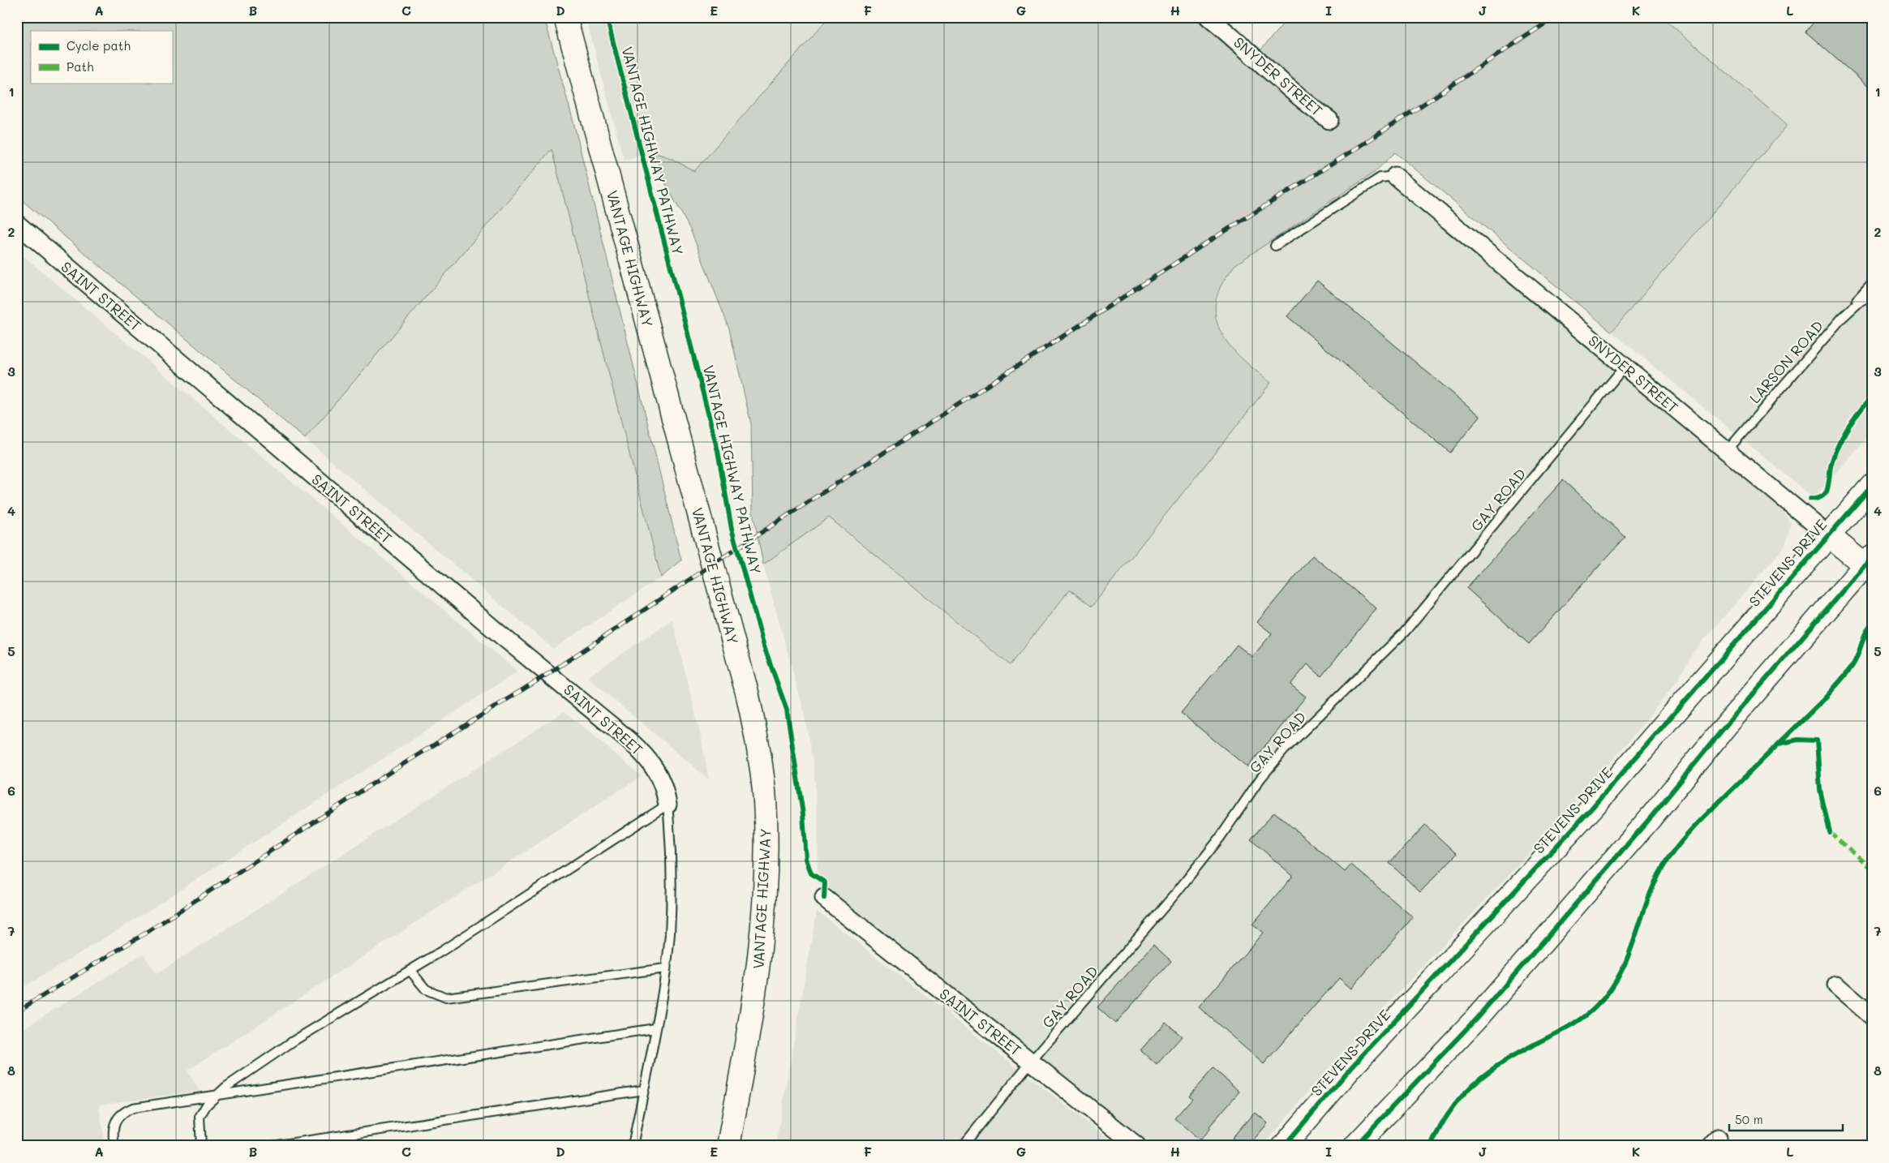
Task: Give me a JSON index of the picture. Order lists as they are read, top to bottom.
{
  "streets": {
    "main road": ["SNYDER STREET", "VANTAGE HIGHWAY", "STEVENS DRIVE"],
    "street": ["SAINT STREET"],
    "lane": ["LARSON ROAD", "GAY ROAD"],
    "cycle path": ["VANTAGE HIGHWAY PATHWAY"]
  },
  "crossings": [
    ["SNYDER STREET", "LARSON ROAD"],
    ["SNYDER STREET", "GAY ROAD"],
    ["SNYDER STREET", "STEVENS DRIVE"],
    ["SAINT STREET", "GAY ROAD"]
  ],
  "legend": ["Cycle path", "Path"],
  "scale_bar": "50 m",
  "grid": {
    "columns": [
      "A",
      "B",
      "C",
      "D",
      "E",
      "F",
      "G",
      "H",
      "I",
      "J",
      "K",
      "L"
    ],
    "rows": [
      "1",
      "2",
      "3",
      "4",
      "5",
      "6",
      "7",
      "8"
    ]
  }
}
